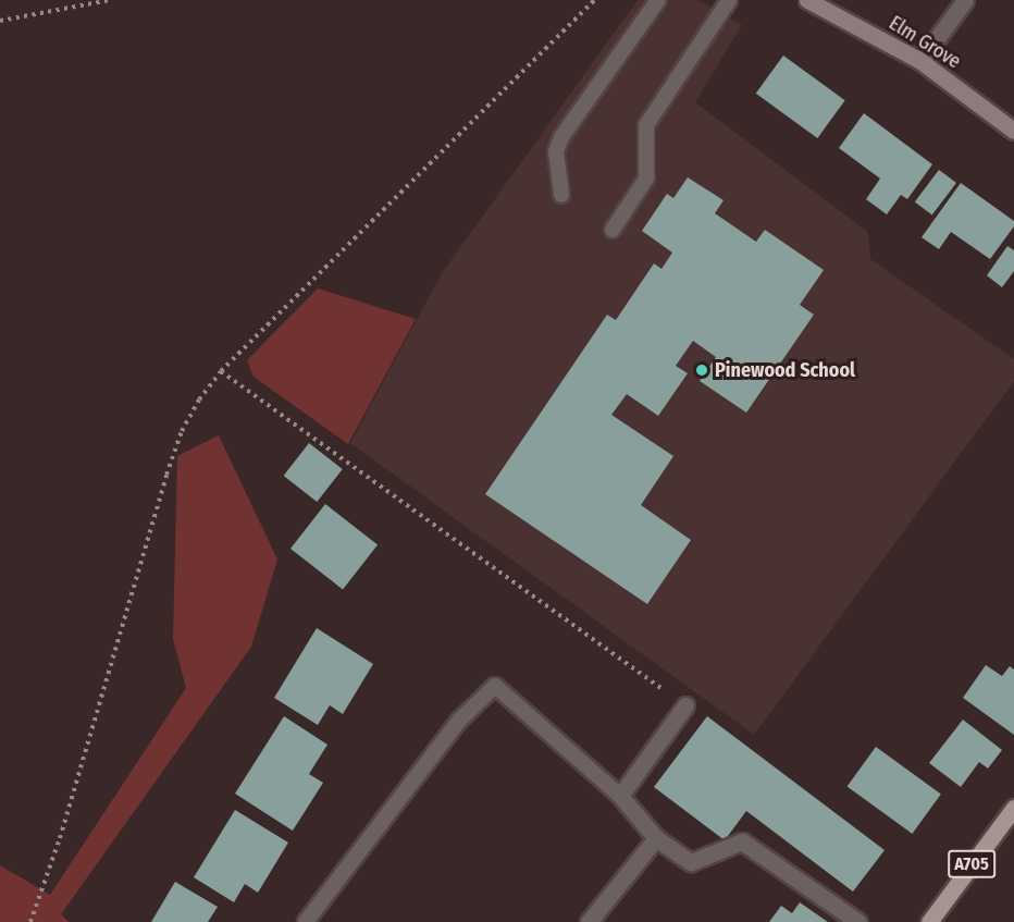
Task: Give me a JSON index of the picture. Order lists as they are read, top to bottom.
{
  "streets": {
    "main road": ["A705"],
    "street": ["Elm Grove"]
  },
  "places": ["Pinewood School"]
}
